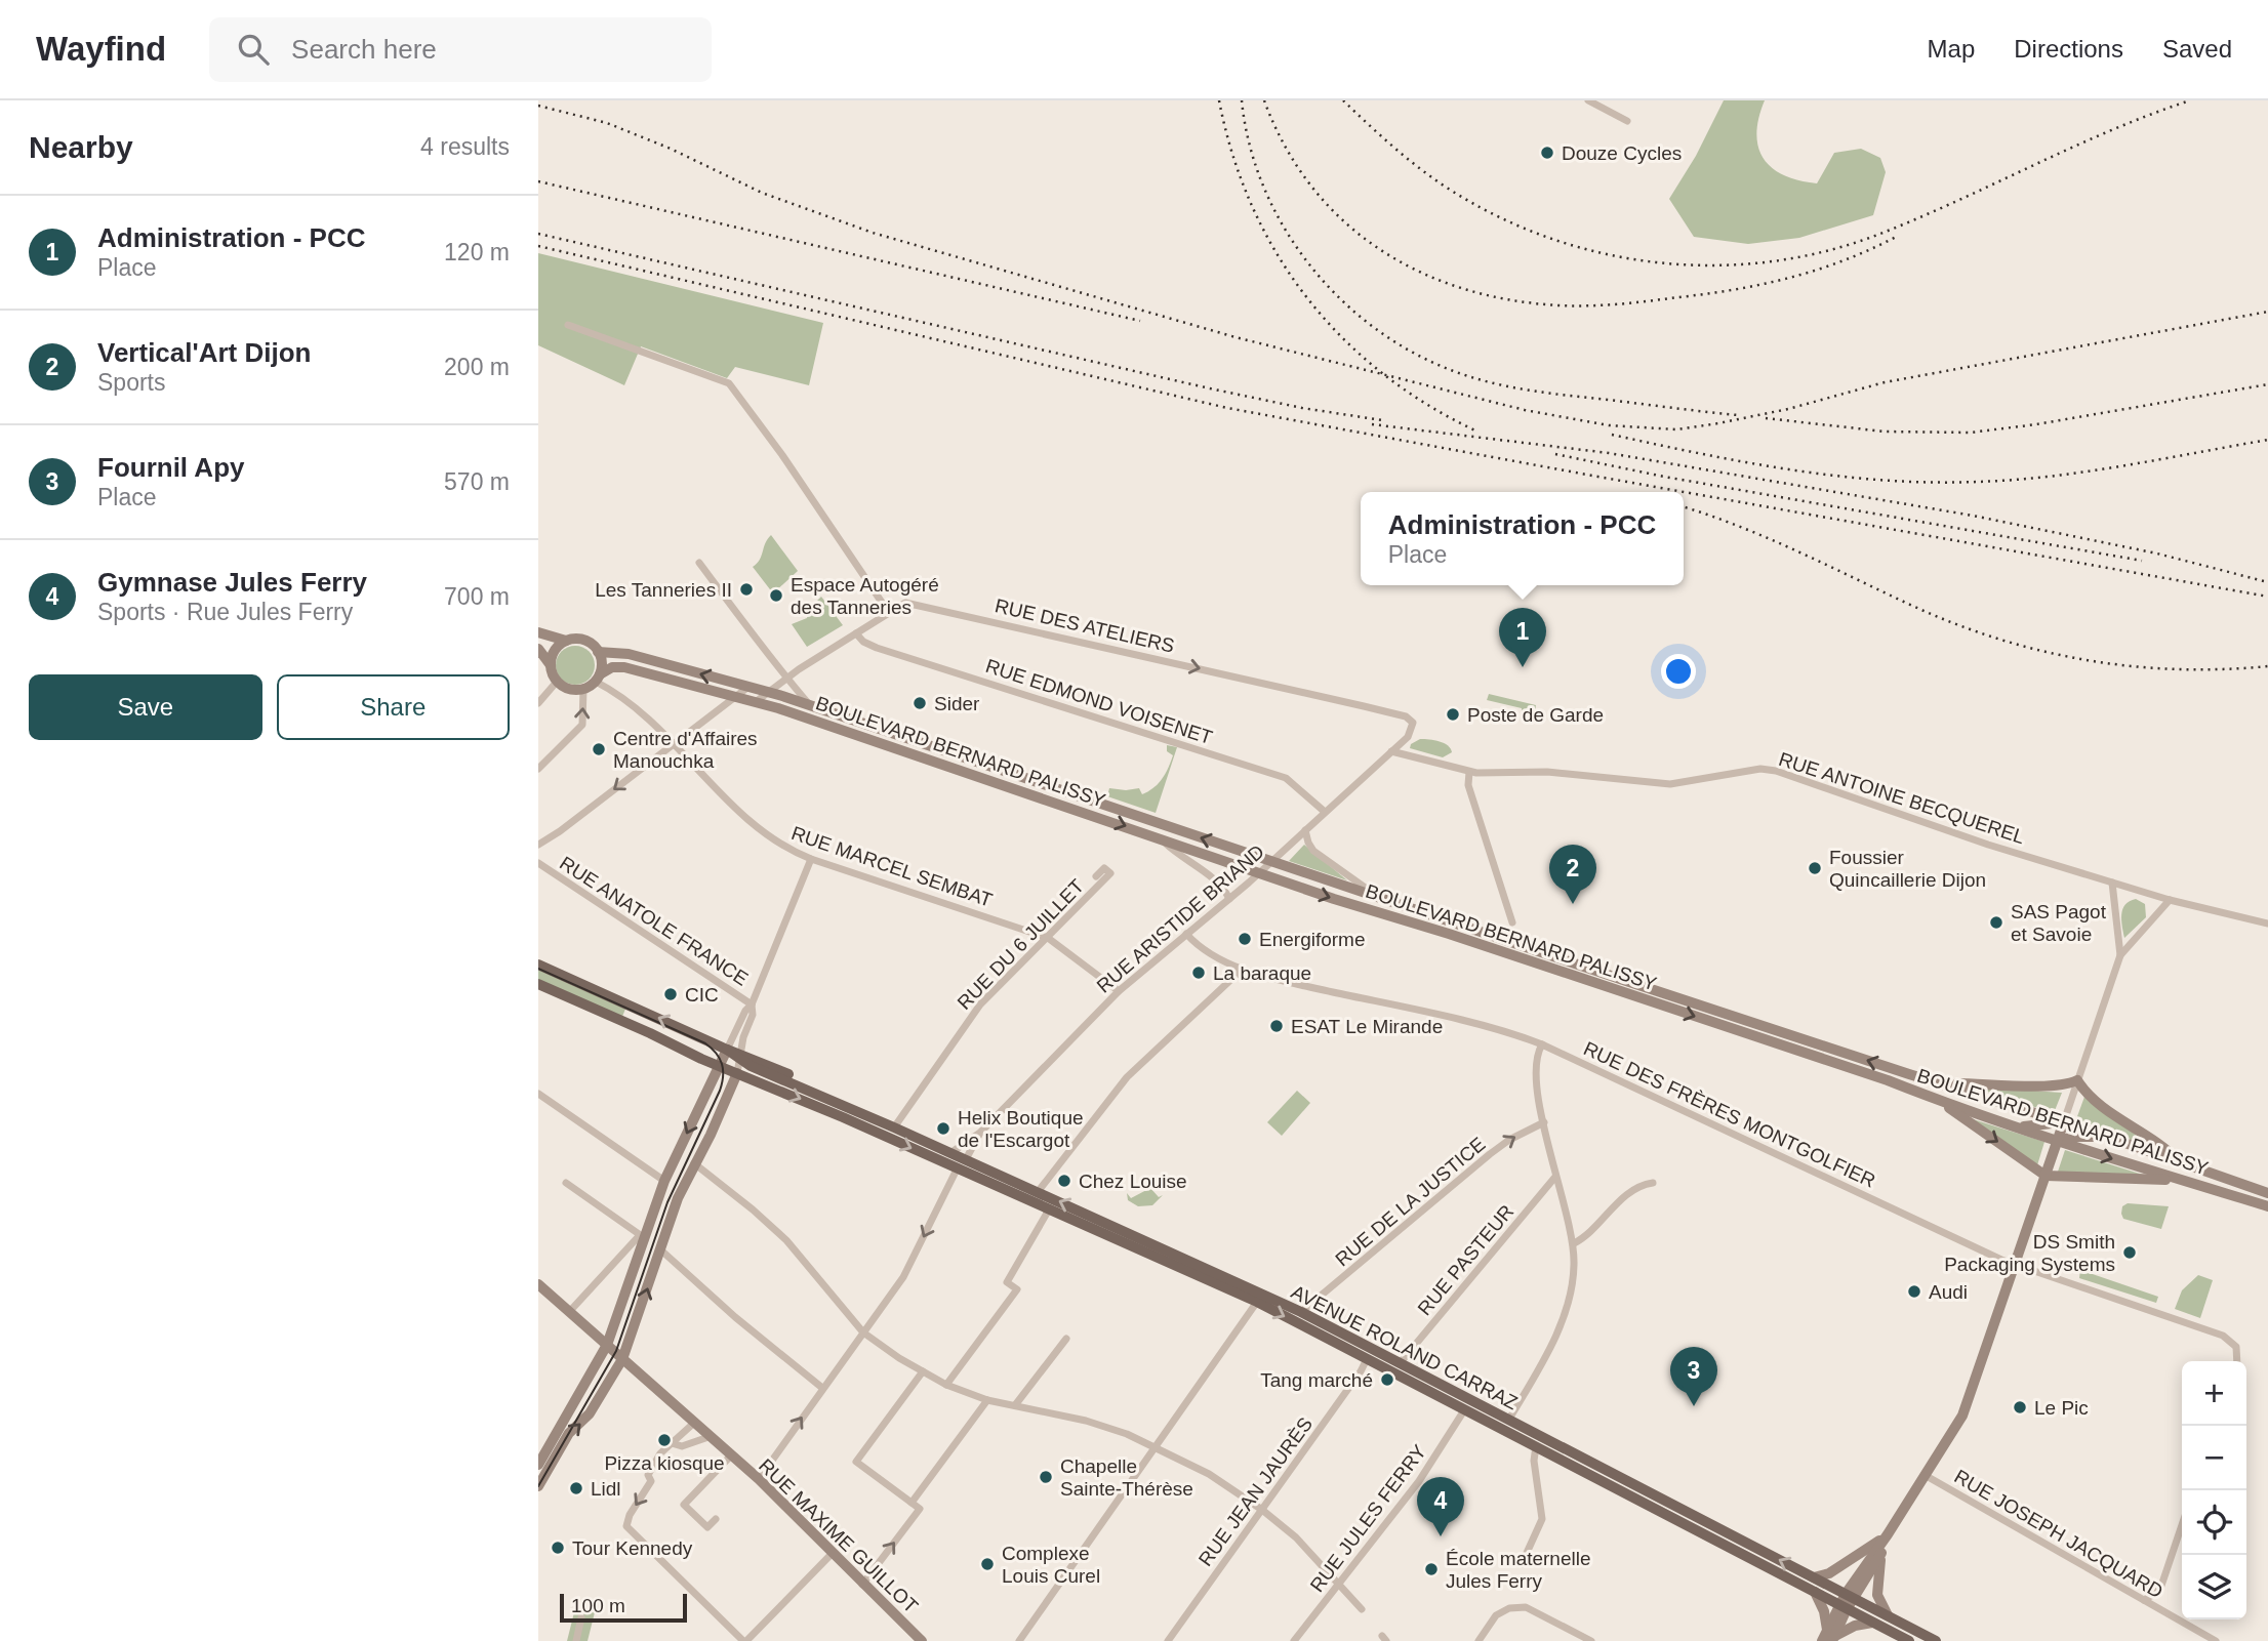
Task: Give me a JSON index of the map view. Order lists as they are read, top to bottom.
{
  "streets": {
    "main road": ["BOULEVARD BERNARD PALISSY", "AVENUE ROLAND CARRAZ", "RUE MAXIME GUILLOT"],
    "street": [
      "RUE DES ATELIERS",
      "RUE EDMOND VOISENET",
      "RUE ANTOINE BECQUEREL",
      "RUE MARCEL SEMBAT",
      "RUE ARISTIDE BRIAND",
      "RUE ANATOLE FRANCE",
      "RUE DU 6 JUILLET",
      "RUE DES FRÈRES MONTGOLFIER",
      "RUE DE LA JUSTICE",
      "RUE PASTEUR",
      "RUE JEAN JAURÈS",
      "RUE JULES FERRY",
      "RUE JOSEPH JACQUARD"
    ]
  },
  "crossings": [
    ["RUE DES ATELIERS", "RUE EDMOND VOISENET"],
    ["RUE DES ATELIERS", "BOULEVARD BERNARD PALISSY"],
    ["RUE DES ATELIERS", "RUE ARISTIDE BRIAND"],
    ["RUE EDMOND VOISENET", "RUE ARISTIDE BRIAND"],
    ["BOULEVARD BERNARD PALISSY", "RUE ARISTIDE BRIAND"],
    ["RUE ANTOINE BECQUEREL", "RUE ARISTIDE BRIAND"],
    ["RUE MARCEL SEMBAT", "RUE ARISTIDE BRIAND"],
    ["RUE MARCEL SEMBAT", "RUE DU 6 JUILLET"],
    ["RUE ARISTIDE BRIAND", "RUE DES FRÈRES MONTGOLFIER"],
    ["RUE ARISTIDE BRIAND", "AVENUE ROLAND CARRAZ"],
    ["RUE DU 6 JUILLET", "AVENUE ROLAND CARRAZ"],
    ["RUE DE LA JUSTICE", "AVENUE ROLAND CARRAZ"],
    ["RUE PASTEUR", "AVENUE ROLAND CARRAZ"],
    ["AVENUE ROLAND CARRAZ", "RUE JEAN JAURÈS"],
    ["AVENUE ROLAND CARRAZ", "RUE JULES FERRY"]
  ],
  "one_way": ["RUE DES ATELIERS", "RUE DE LA JUSTICE"],
  "places": [
    "Douze Cycles",
    "Les Tanneries II",
    "Espace Autogéré des Tanneries",
    "Sider",
    "Poste de Garde",
    "Centre d'Affaires Manouchka",
    "Foussier Quincaillerie Dijon",
    "SAS Pagot et Savoie",
    "Energiforme",
    "La baraque",
    "CIC",
    "ESAT Le Mirande",
    "Helix Boutique de l'Escargot",
    "Chez Louise",
    "DS Smith Packaging Systems",
    "Audi",
    "Tang marché",
    "Le Pic",
    "Pizza kiosque",
    "Chapelle Sainte-Thérèse",
    "Lidl",
    "Tour Kennedy",
    "Complexe Louis Curel",
    "École maternelle Jules Ferry"
  ],
  "scale_bar": "100 m",
  "page": {
    "header": "Wayfind",
    "search": "Search here",
    "nav": ["Map", "Directions", "Saved"],
    "heading": ["Nearby", "4 results"],
    "list": [
      {
        "mark": "1",
        "name": "Administration - PCC",
        "note": "Place",
        "value": "120 m"
      },
      {
        "mark": "2",
        "name": "Vertical'Art Dijon",
        "note": "Sports",
        "value": "200 m"
      },
      {
        "mark": "3",
        "name": "Fournil Apy",
        "note": "Place",
        "value": "570 m"
      },
      {
        "mark": "4",
        "name": "Gymnase Jules Ferry",
        "note": "Sports · Rue Jules Ferry",
        "value": "700 m"
      }
    ],
    "popup": ["Administration - PCC", "Place"],
    "pins": [
      "1",
      "2",
      "3",
      "4"
    ],
    "buttons": ["Save", "Share"],
    "map_buttons": ["+", "−"],
    "scale": "100 m"
  }
}
